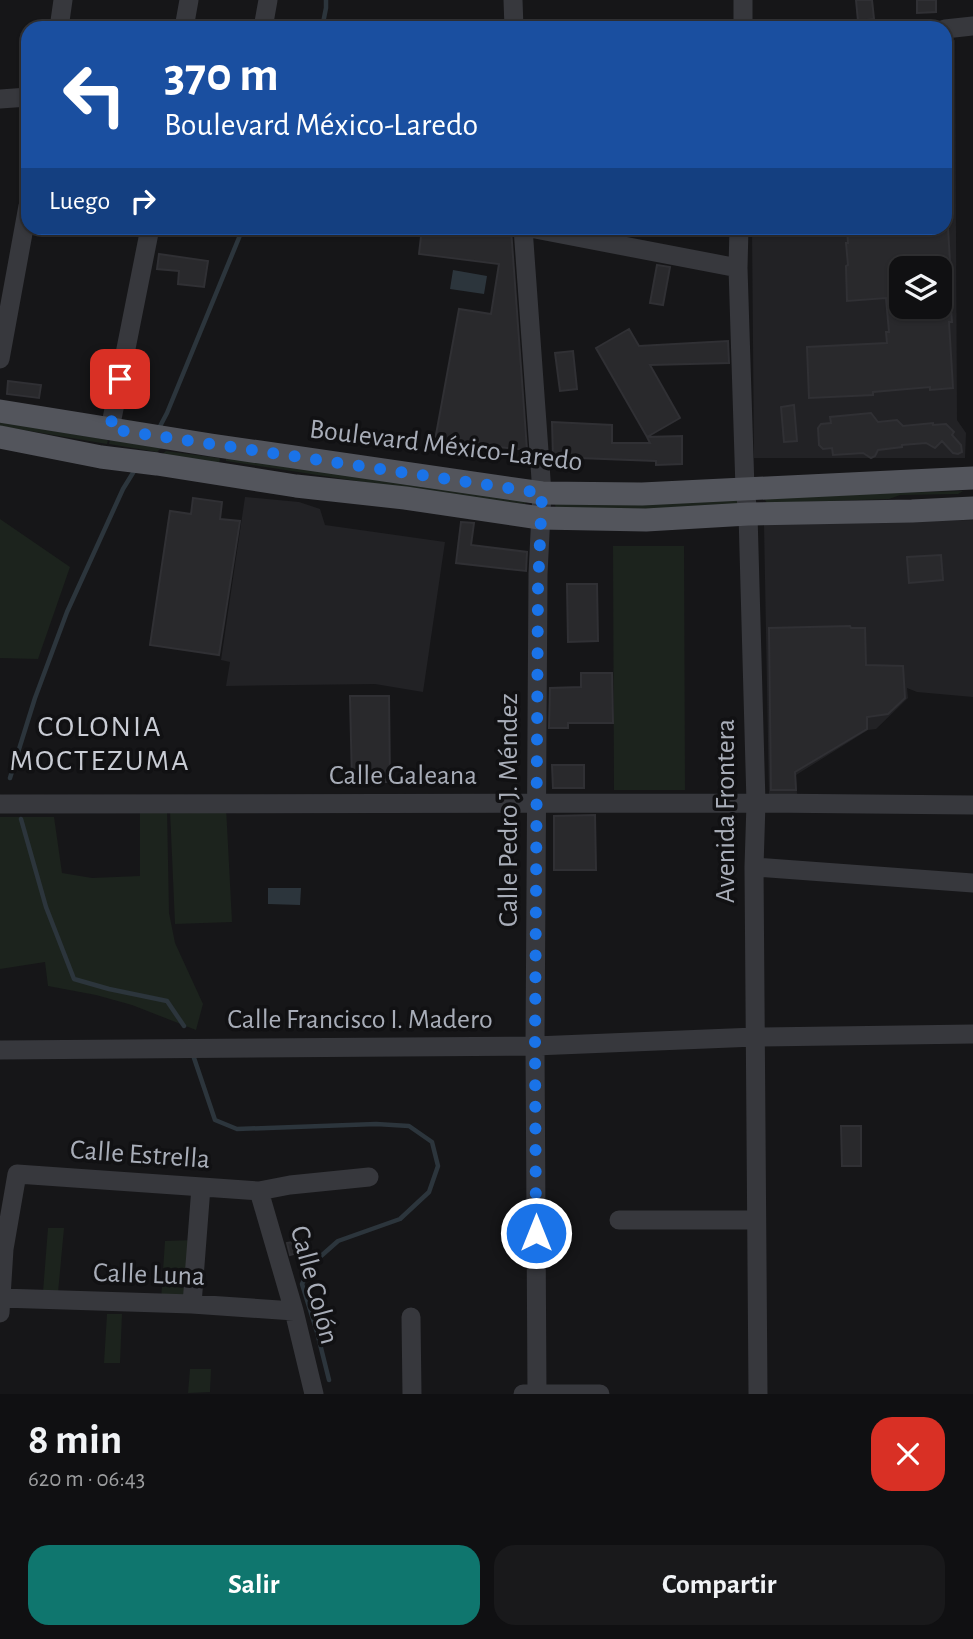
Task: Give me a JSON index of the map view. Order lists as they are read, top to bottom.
{
  "streets": {
    "main road": ["Boulevard México-Laredo"],
    "street": [
      "Calle Galeana",
      "Calle Pedro J. Méndez",
      "Avenida Frontera",
      "Calle Francisco I. Madero",
      "Calle Estrella",
      "Calle Luna",
      "Calle Colón"
    ]
  },
  "crossings": [
    ["Boulevard México-Laredo", "Calle Pedro J. Méndez"],
    ["Boulevard México-Laredo", "Avenida Frontera"],
    ["Calle Galeana", "Calle Pedro J. Méndez"],
    ["Calle Galeana", "Avenida Frontera"],
    ["Calle Pedro J. Méndez", "Calle Francisco I. Madero"],
    ["Avenida Frontera", "Calle Francisco I. Madero"],
    ["Calle Estrella", "Calle Luna"],
    ["Calle Estrella", "Calle Colón"],
    ["Calle Luna", "Calle Colón"]
  ],
  "districts": ["COLONIA MOCTEZUMA"],
  "page": {
    "turn": ["370 m", "Boulevard México-Laredo"],
    "then": "Luego",
    "heading": ["8 min", "620 m · 06:43"],
    "buttons": ["Salir", "Compartir"]
  }
}
